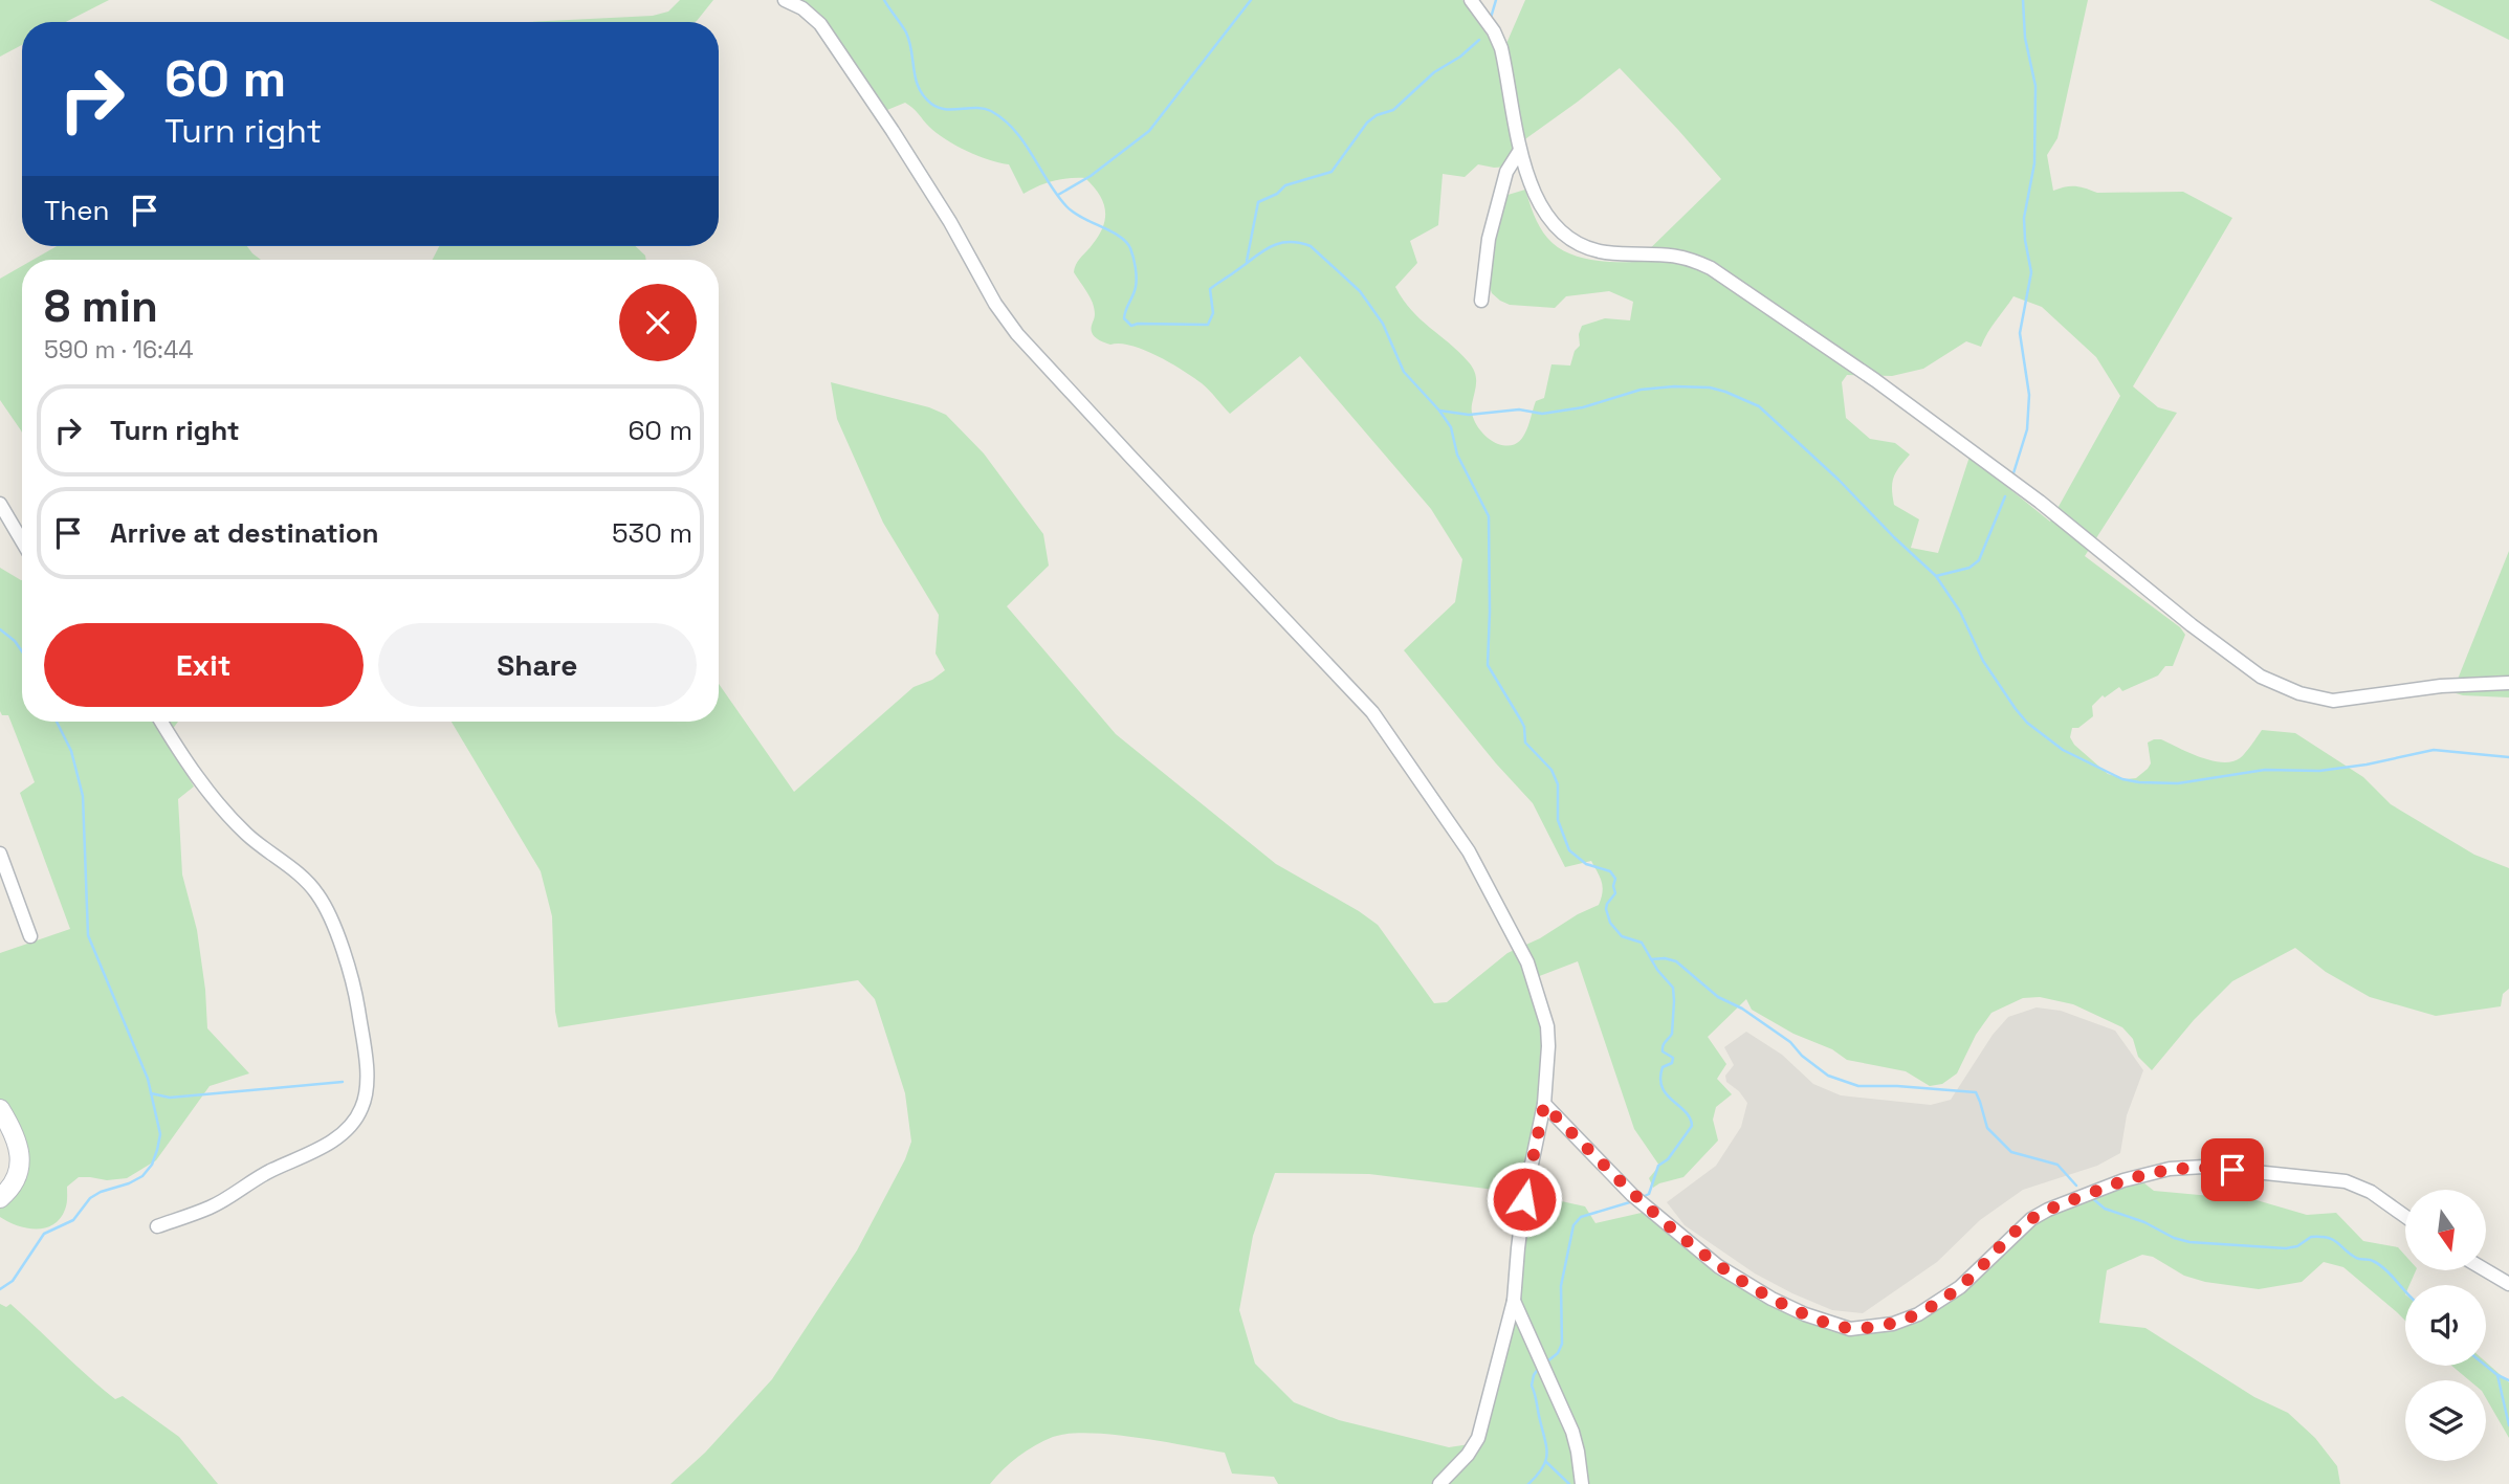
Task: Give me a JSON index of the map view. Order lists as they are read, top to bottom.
{
  "north": "bottom",
  "page": {
    "turn": ["60 m", "Turn right"],
    "then": "Then",
    "heading": ["8 min", "590 m · 16:44"],
    "list": [
      {
        "name": "Turn right",
        "value": "60 m"
      },
      {
        "name": "Arrive at destination",
        "value": "530 m"
      }
    ],
    "buttons": ["Exit", "Share"]
  }
}
